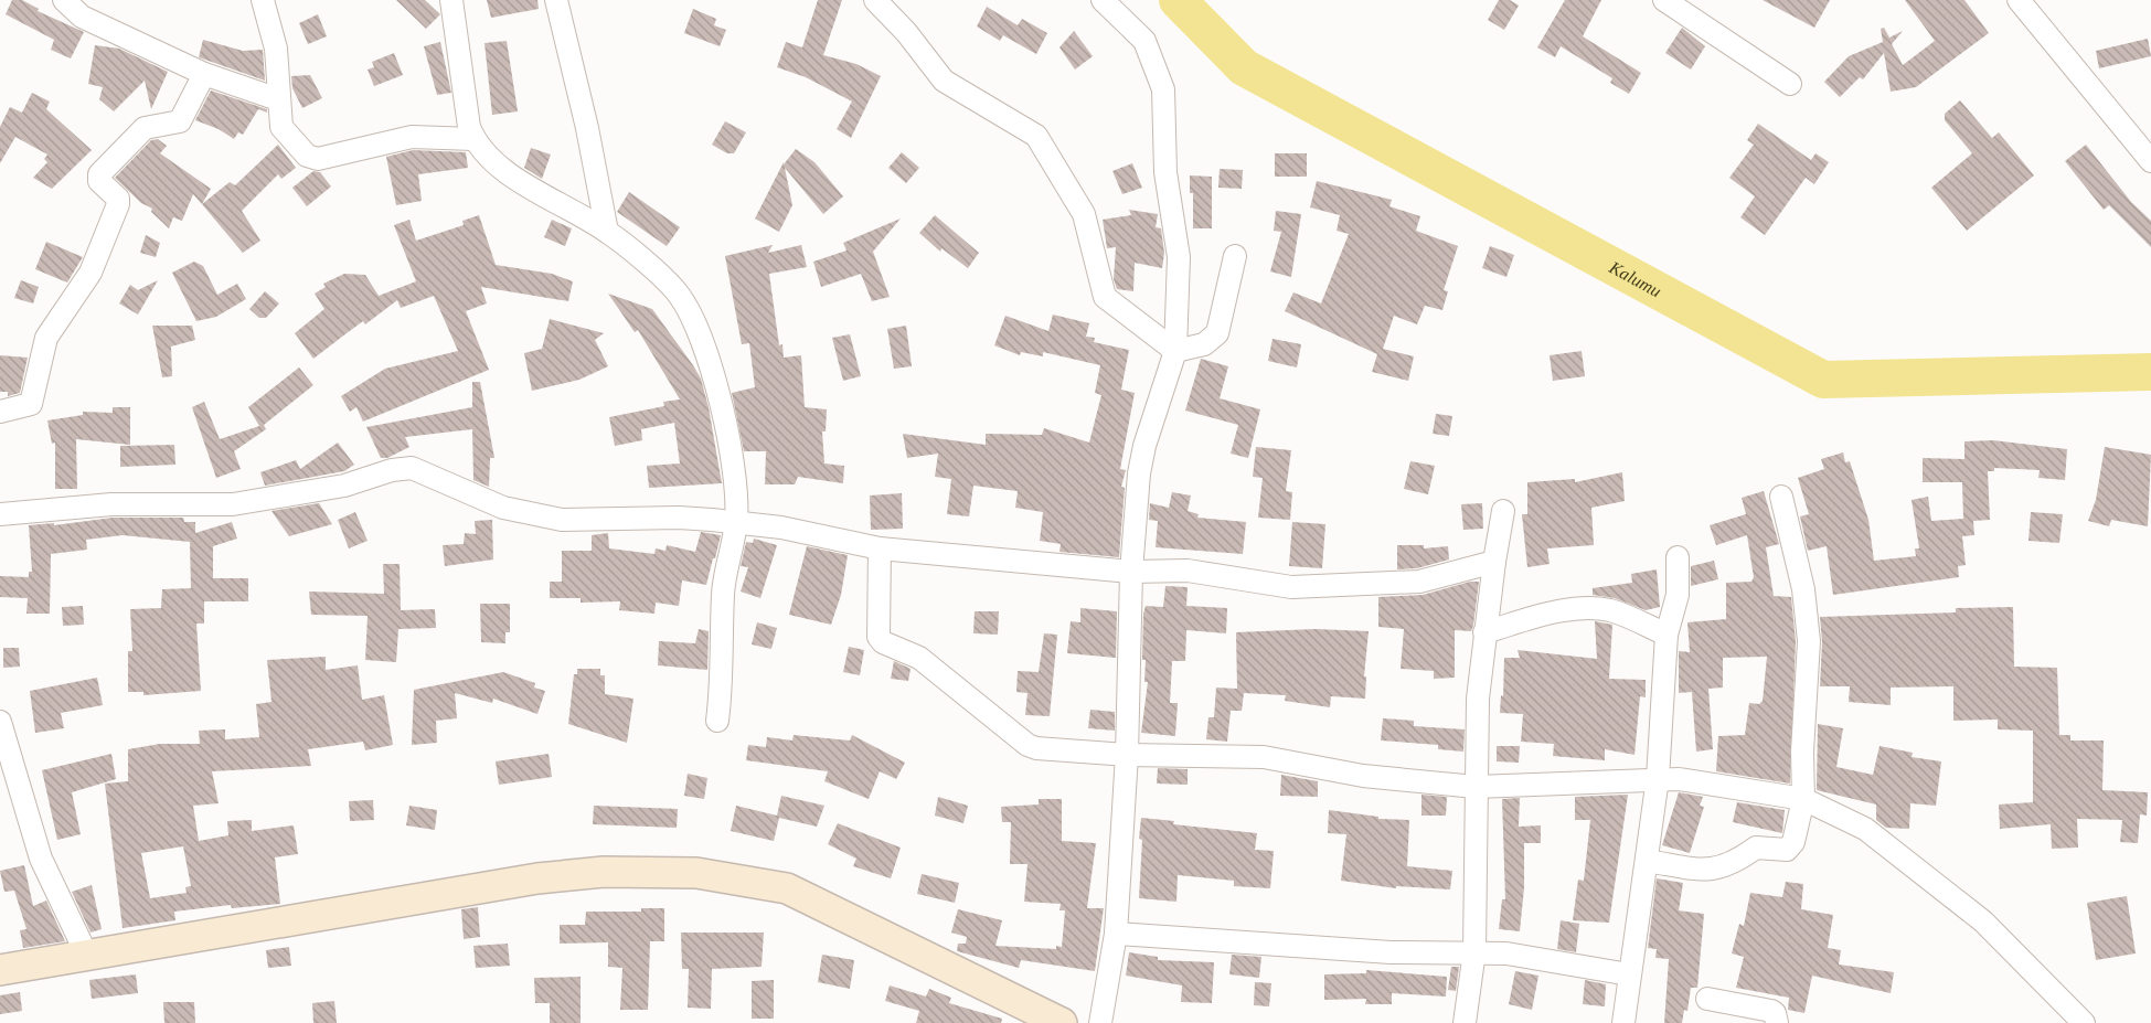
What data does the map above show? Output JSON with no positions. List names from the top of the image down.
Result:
{
  "water": ["Kalumu"]
}
